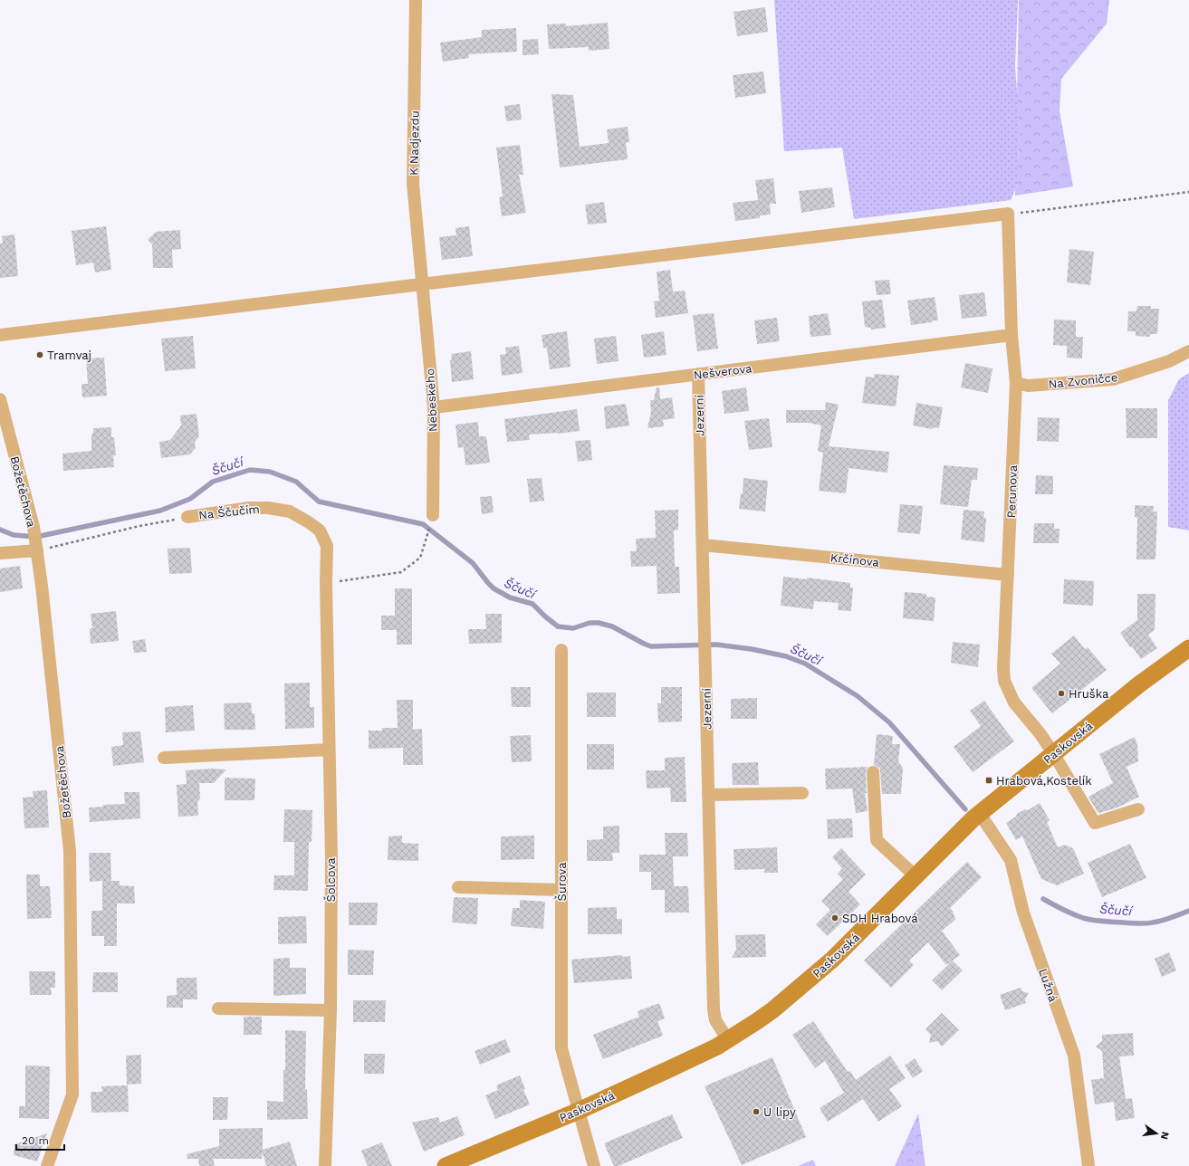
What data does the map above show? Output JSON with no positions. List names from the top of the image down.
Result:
{
  "streets": {
    "main road": ["Paskovská"],
    "street": [
      "K Nadjezdu",
      "Nešverova",
      "Na Zvoničce",
      "Nebeského",
      "Jezerní",
      "Božetěchova",
      "Perunova",
      "Na Ščučím",
      "Krčínova",
      "Šolcova",
      "Šurova",
      "Lužná"
    ]
  },
  "crossings": [
    ["K Nadjezdu", "Nebeského"],
    ["Nešverova", "Nebeského"],
    ["Nešverova", "Jezerní"],
    ["Nešverova", "Perunova"],
    ["Na Zvoničce", "Perunova"],
    ["Jezerní", "Krčínova"],
    ["Jezerní", "Paskovská"],
    ["Perunova", "Krčínova"],
    ["Perunova", "Paskovská"],
    ["Na Ščučím", "Šolcova"],
    ["Paskovská", "Šurova"],
    ["Paskovská", "Lužná"]
  ],
  "water": ["Ščučí"],
  "places": {
    "other": [
      "Tramvaj",
      "Hruška",
      "SDH Hrabová",
      "U lípy"
    ],
    "transit": ["Hrabová,Kostelík"]
  },
  "scale_bar": "20 m",
  "north": "right"
}
